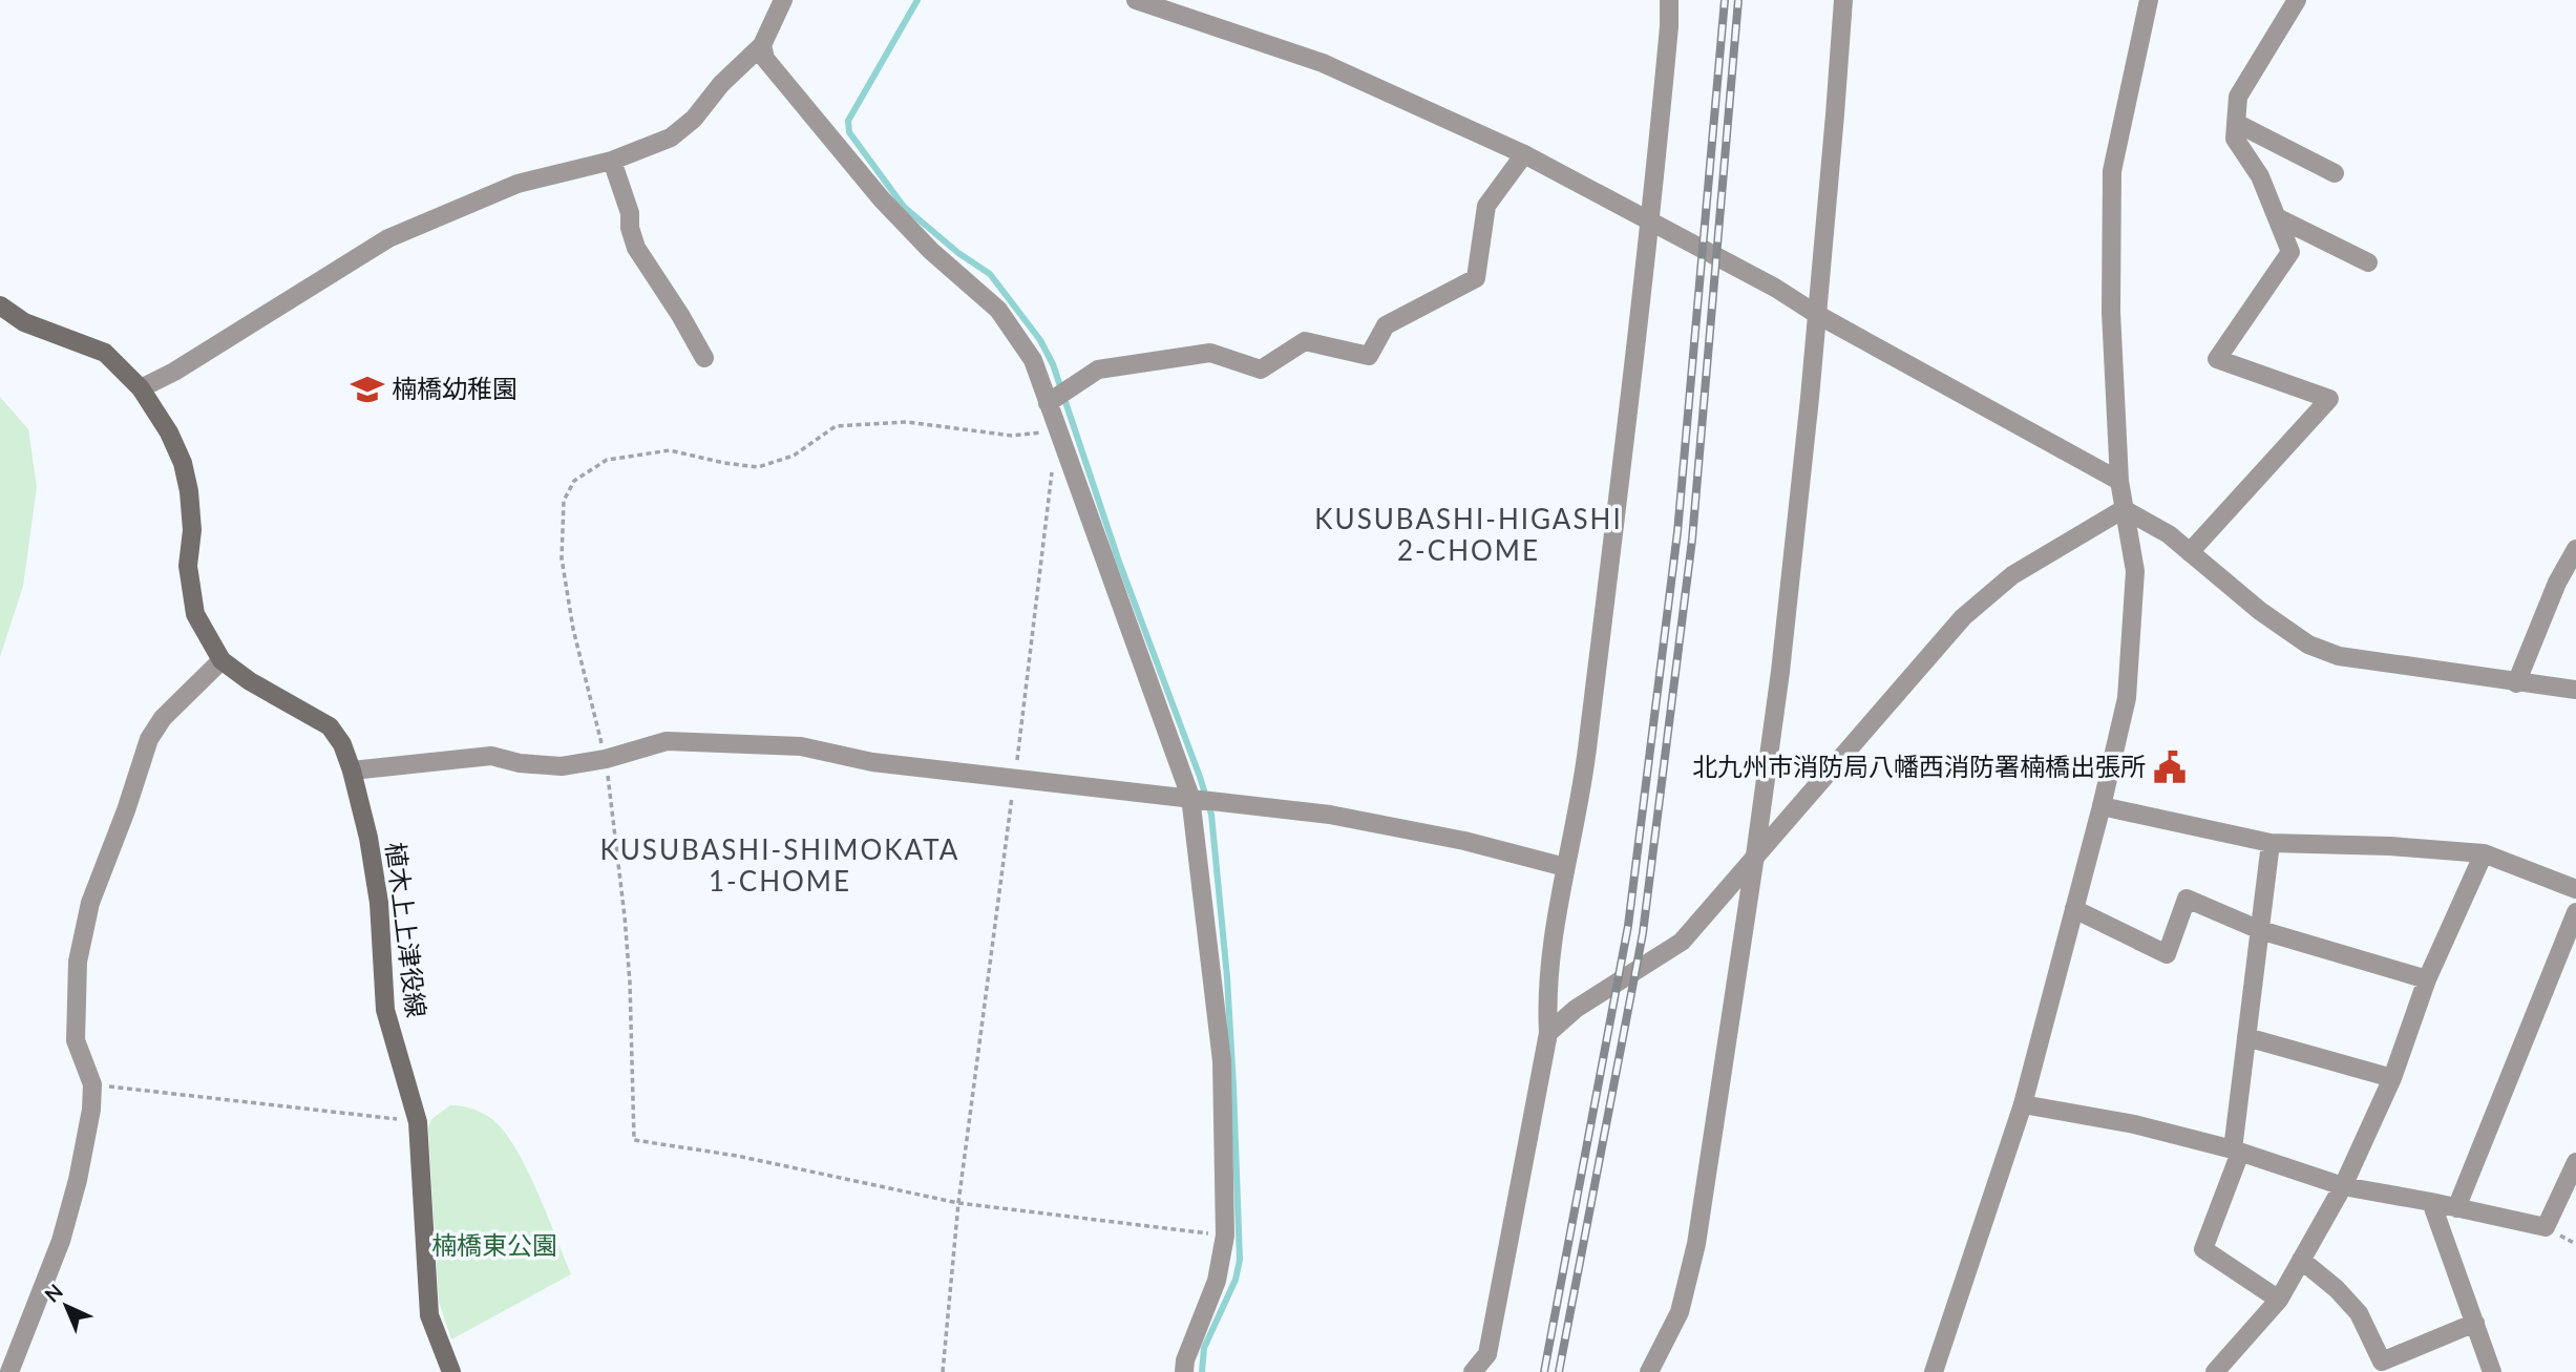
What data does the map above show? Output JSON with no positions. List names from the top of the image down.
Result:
{
  "streets": {
    "main road": ["植木上上津役線"]
  },
  "districts": ["KUSUBASHI-HIGASHI 2-CHOME", "KUSUBASHI-SHIMOKATA 1-CHOME"],
  "parks": ["楠橋東公園"],
  "places": {
    "school or university": ["楠橋幼稚園"],
    "public building": ["北九州市消防局八幡西消防署楠橋出張所"]
  },
  "north": "top left"
}
